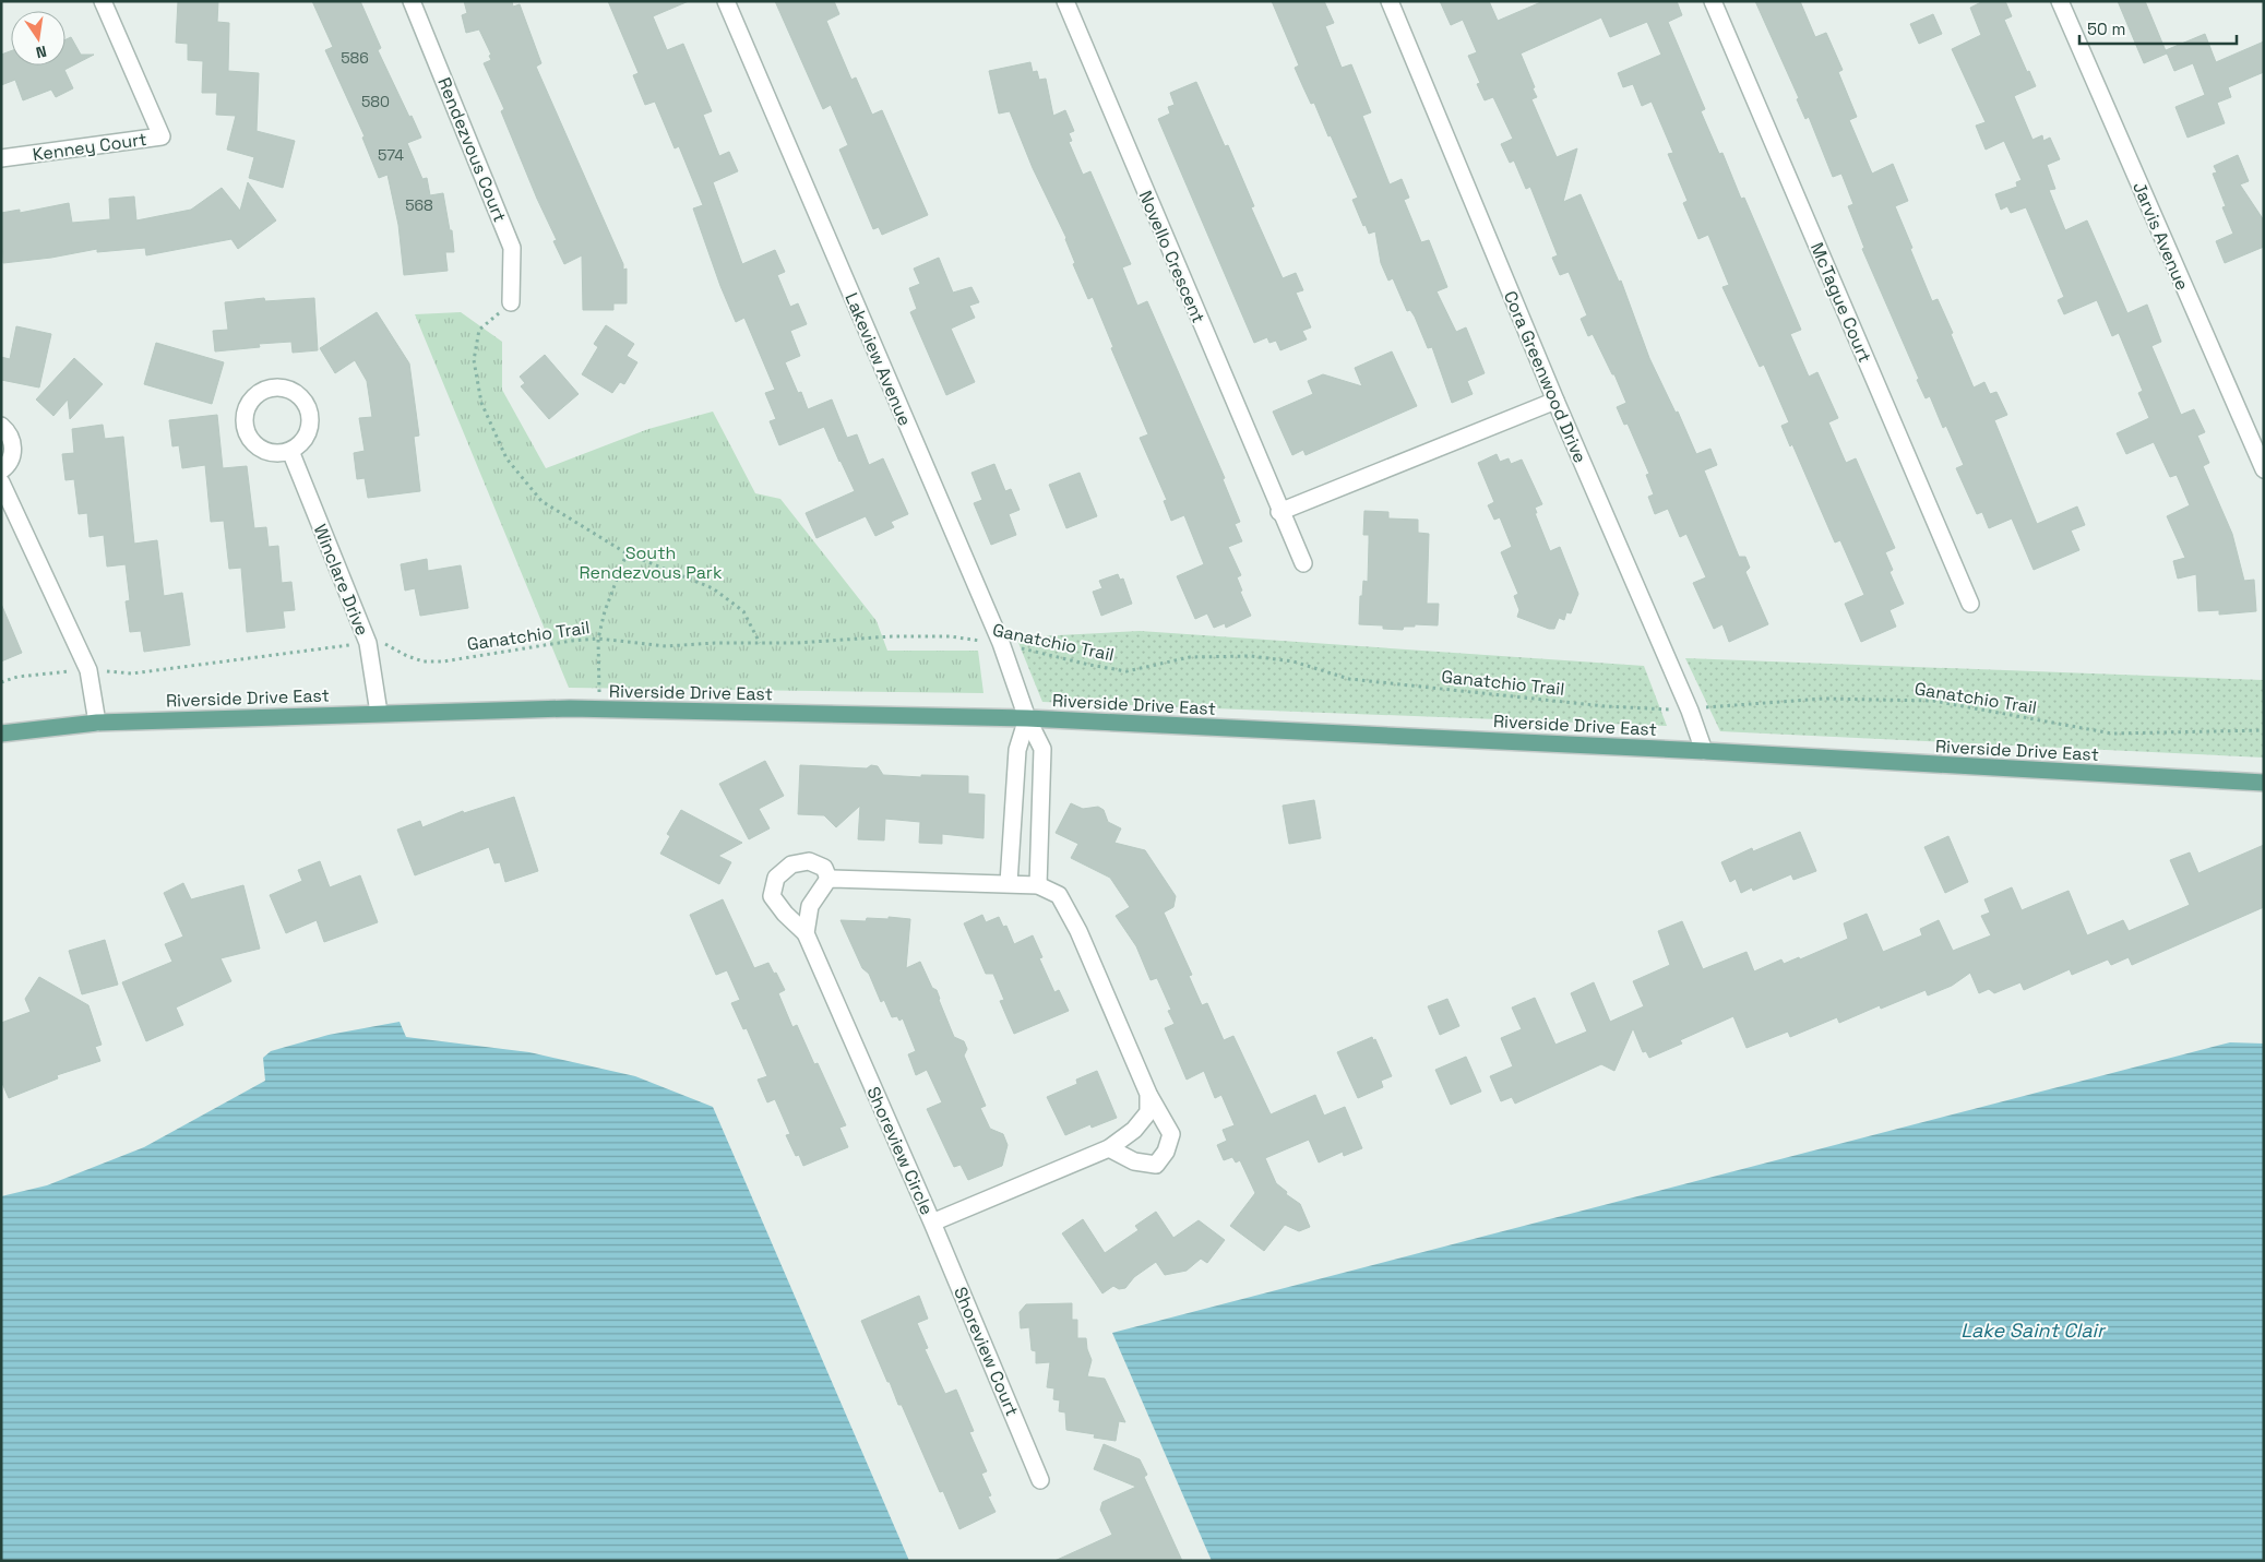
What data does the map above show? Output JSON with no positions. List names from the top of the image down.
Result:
{
  "streets": {
    "main road": ["Riverside Drive East"],
    "street": [
      "Kenney Court",
      "Rendezvous Court",
      "Jarvis Avenue",
      "Novello Crescent",
      "McTague Court",
      "Lakeview Avenue",
      "Cora Greenwood Drive",
      "Winclare Drive",
      "Shoreview Circle",
      "Shoreview Court"
    ],
    "path": ["Ganatchio Trail"]
  },
  "crossings": [
    ["Lakeview Avenue", "Ganatchio Trail"],
    ["Lakeview Avenue", "Riverside Drive East"],
    ["Cora Greenwood Drive", "Ganatchio Trail"],
    ["Cora Greenwood Drive", "Riverside Drive East"],
    ["Winclare Drive", "Ganatchio Trail"],
    ["Winclare Drive", "Riverside Drive East"],
    ["Shoreview Circle", "Shoreview Court"]
  ],
  "water": ["Lake Saint Clair"],
  "parks": ["South Rendezvous Park"],
  "house_numbers": [
    "586",
    "580",
    "574",
    "568"
  ],
  "scale_bar": "50 m",
  "north": "bottom"
}
